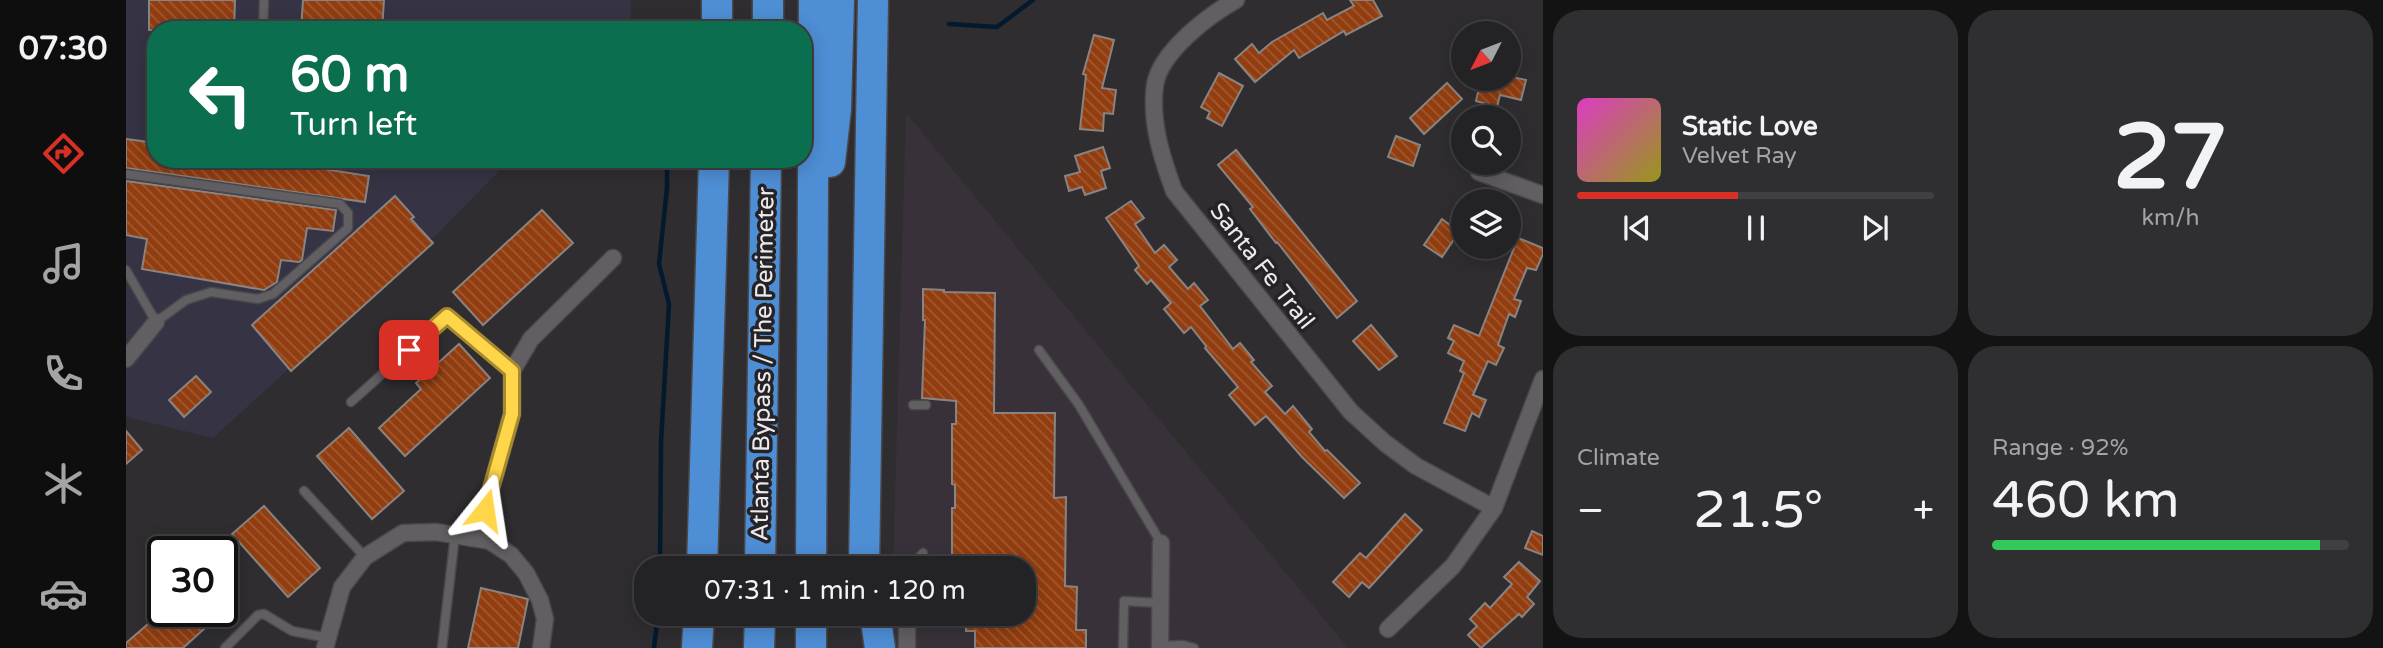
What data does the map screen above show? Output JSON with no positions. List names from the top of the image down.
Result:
{
  "streets": {
    "highway": ["Atlanta Bypass / The Perimeter"],
    "street": ["Santa Fe Trail"]
  },
  "north": "bottom left",
  "page": {
    "tabs": "07:30",
    "tile": [
      ["27", "km/h"],
      "Climate",
      ["Range · 92%", "460 km"]
    ],
    "turn": ["60 m", "Turn left"],
    "song": ["Static Love", "Velvet Ray"],
    "heat": ["−", "21.5°", "+"],
    "limit": "30",
    "trip": "07:31 · 1 min · 120 m"
  }
}
